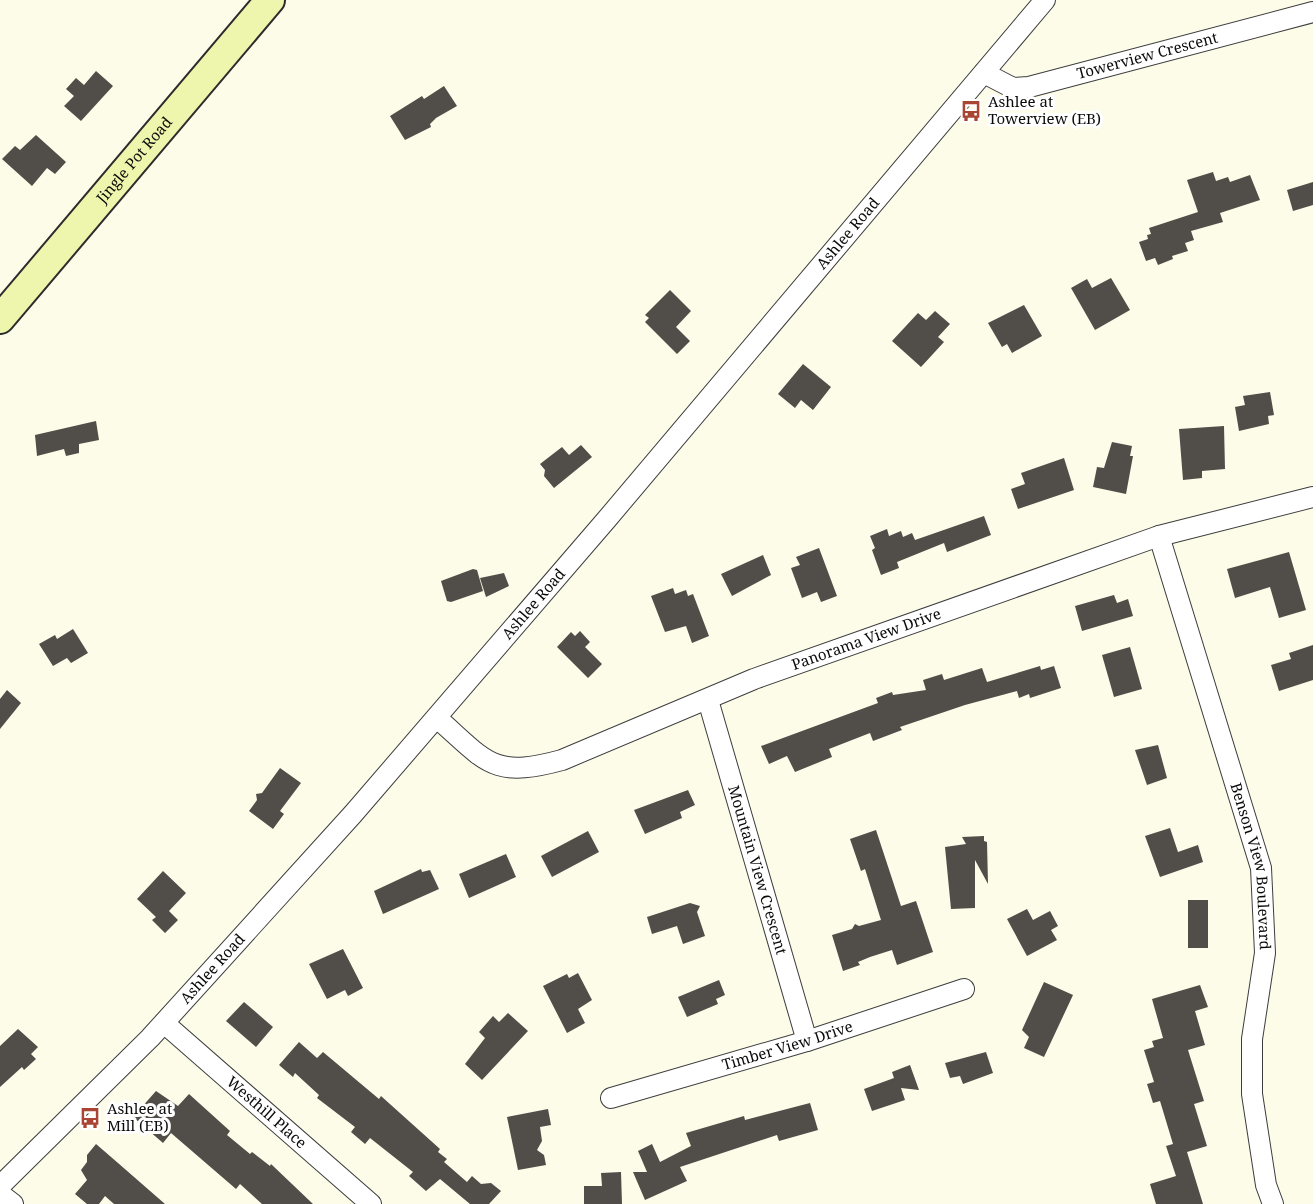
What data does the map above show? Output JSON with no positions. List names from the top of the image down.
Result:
{
  "streets": {
    "street": [
      "Towerview Crescent",
      "Jingle Pot Road",
      "Ashlee Road",
      "Panorama View Drive",
      "Benson View Boulevard",
      "Mountain View Crescent",
      "Timber View Drive",
      "Westhill Place"
    ]
  },
  "crossings": [
    ["Towerview Crescent", "Ashlee Road"],
    ["Ashlee Road", "Panorama View Drive"],
    ["Ashlee Road", "Westhill Place"],
    ["Panorama View Drive", "Benson View Boulevard"],
    ["Panorama View Drive", "Mountain View Crescent"],
    ["Mountain View Crescent", "Timber View Drive"]
  ],
  "places": {
    "bus stop": ["Ashlee at Towerview (EB)", "Ashlee at Mill (EB)"]
  }
}
